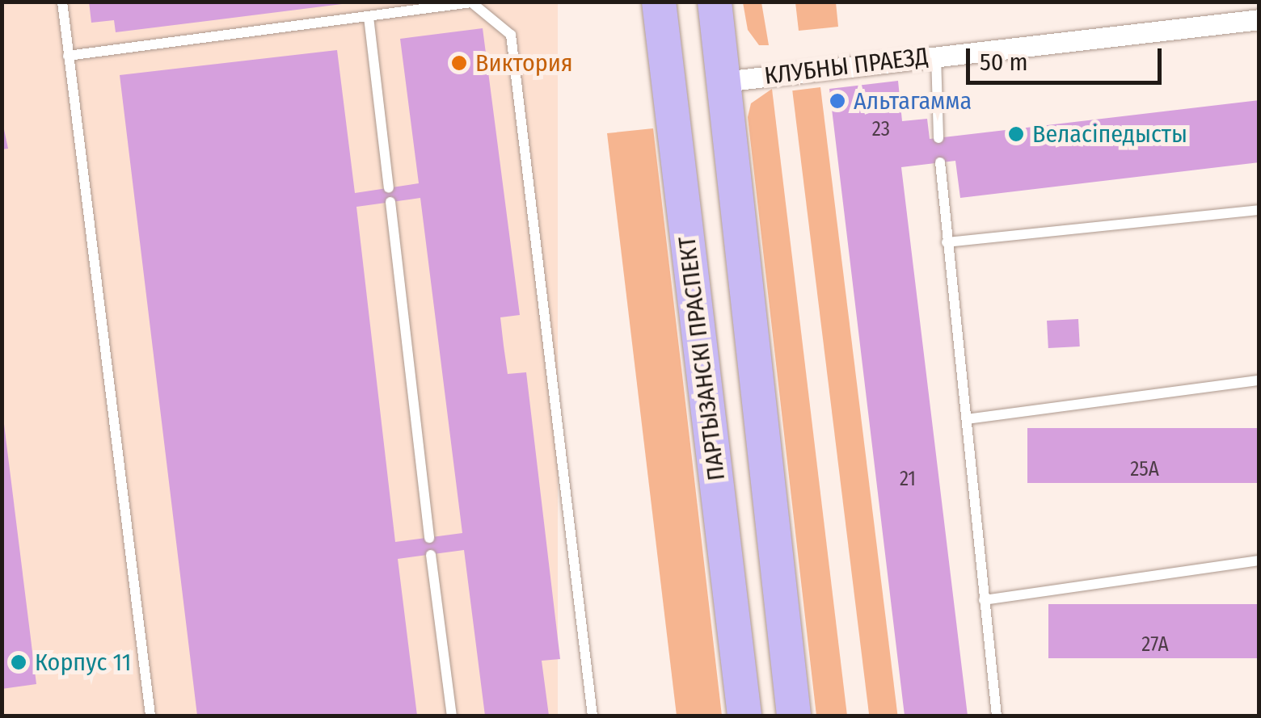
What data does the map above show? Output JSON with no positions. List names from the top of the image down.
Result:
{
  "streets": {
    "main road": ["ПАРТЫЗАНСКІ ПРАСПЕКТ"],
    "street": ["КЛУБНЫ ПРАЕЗД"]
  },
  "crossings": [
    ["КЛУБНЫ ПРАЕЗД", "ПАРТЫЗАНСКІ ПРАСПЕКТ"]
  ],
  "places": [
    "Виктория",
    "Альтагамма",
    "Веласіпедысты",
    "Корпус 11"
  ],
  "house_numbers": [
    "23",
    "25А",
    "21",
    "27А"
  ],
  "scale_bar": "50 m"
}
